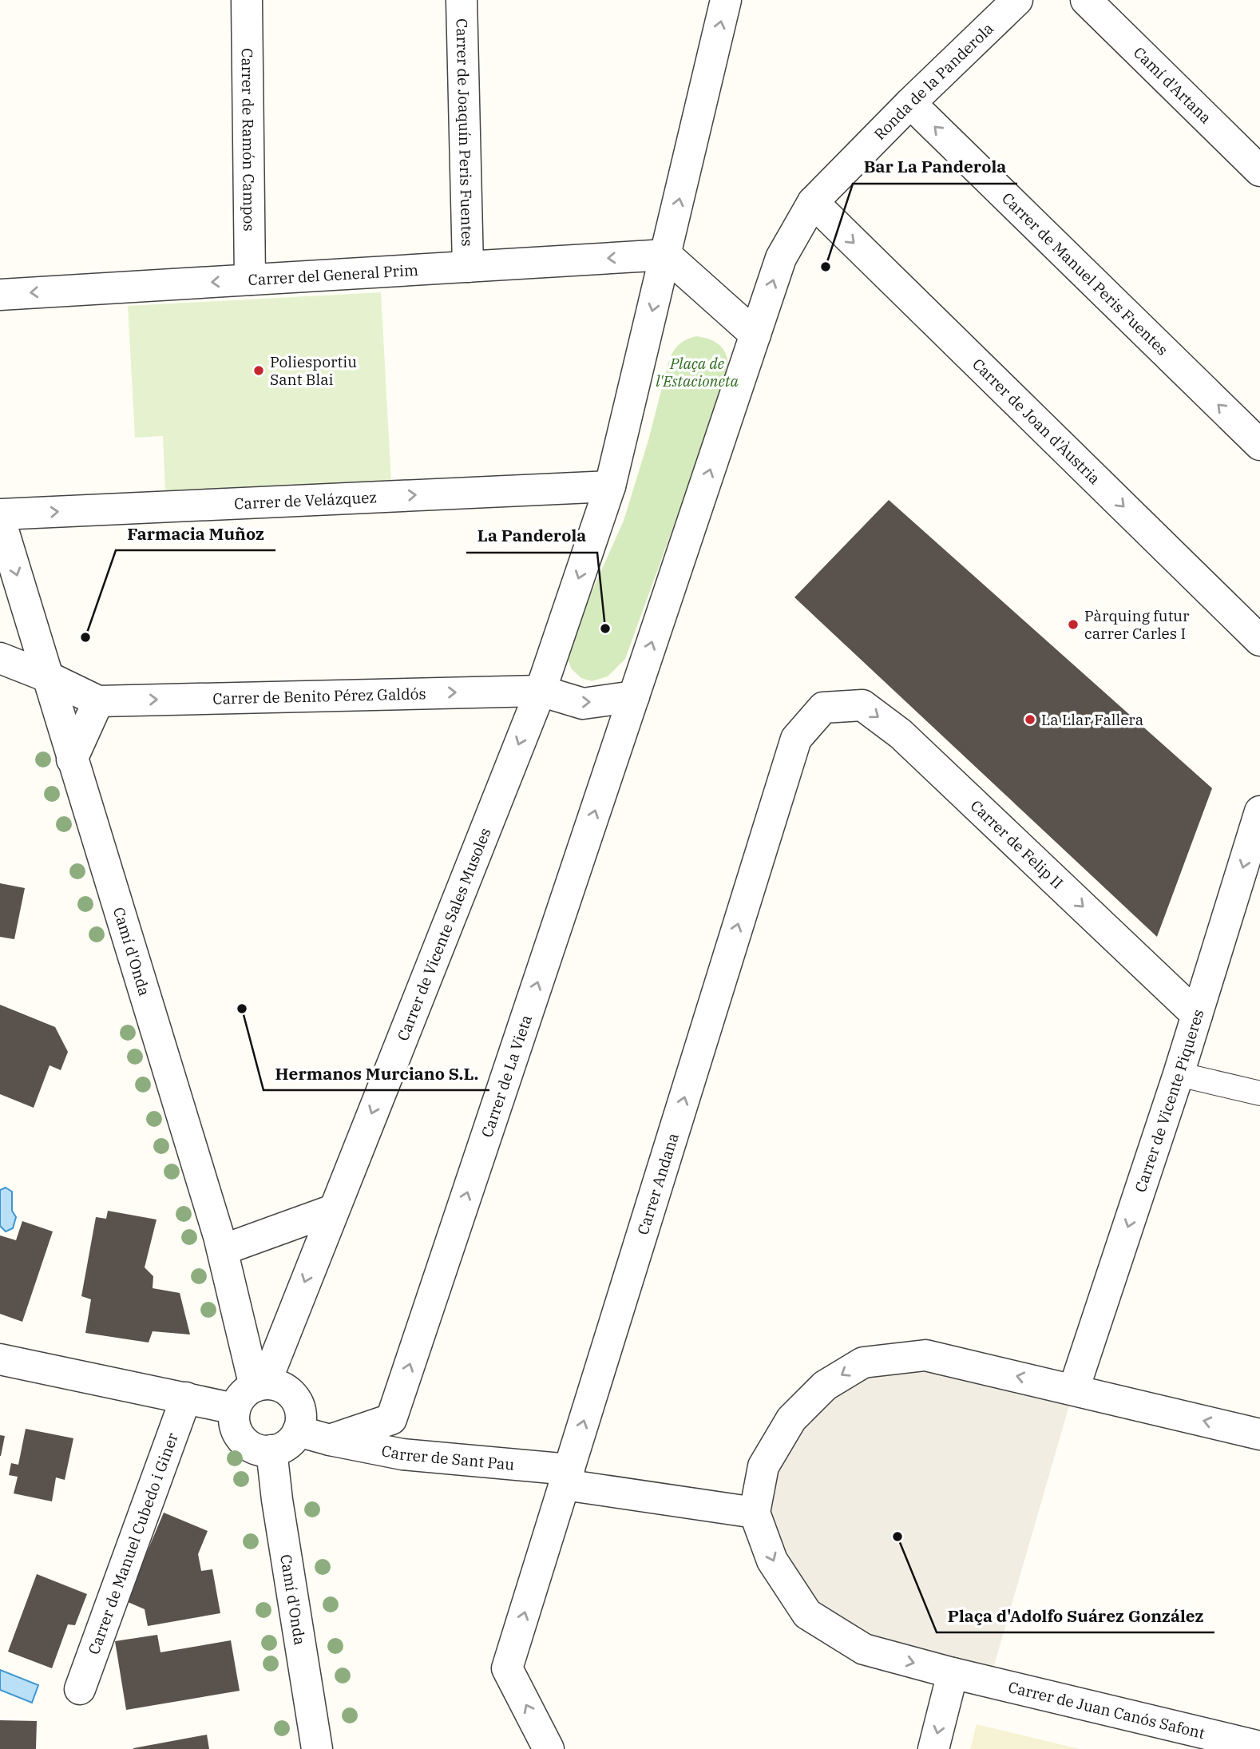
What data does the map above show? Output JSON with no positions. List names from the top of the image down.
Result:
{
  "streets": {
    "street": [
      "Ronda de la Panderola",
      "Camí d'Artana",
      "Carrer de Joaquín Peris Fuentes",
      "Carrer de Ramón Campos",
      "Carrer de Manuel Peris Fuentes",
      "Carrer del General Prim",
      "Carrer de Joan d'Àustria",
      "Carrer de Velázquez",
      "Carrer de Benito Pérez Galdós",
      "Carrer de Felip II",
      "Carrer de Vicente Sales Musoles",
      "Camí d'Onda",
      "Carrer de La Vieta",
      "Carrer de Vicente Piqueres",
      "Carrer Andana",
      "Carrer de Sant Pau",
      "Carrer de Manuel Cubedo i Giner",
      "Carrer de Juan Canós Safont"
    ]
  },
  "crossings": [
    ["Ronda de la Panderola", "Carrer de Manuel Peris Fuentes"],
    ["Ronda de la Panderola", "Carrer de Joan d'Àustria"],
    ["Carrer de Joaquín Peris Fuentes", "Carrer del General Prim"],
    ["Carrer de Ramón Campos", "Carrer del General Prim"],
    ["Carrer de Benito Pérez Galdós", "Carrer de Vicente Sales Musoles"],
    ["Carrer de Benito Pérez Galdós", "Camí d'Onda"],
    ["Carrer de Felip II", "Carrer de Vicente Piqueres"],
    ["Carrer de Felip II", "Carrer Andana"],
    ["Carrer de Vicente Sales Musoles", "Camí d'Onda"],
    ["Carrer de Vicente Sales Musoles", "Carrer de Sant Pau"],
    ["Camí d'Onda", "Carrer de Sant Pau"],
    ["Carrer de La Vieta", "Carrer de Sant Pau"],
    ["Carrer Andana", "Carrer de Sant Pau"],
    ["Carrer de Sant Pau", "Carrer de Juan Canós Safont"]
  ],
  "one_way": [
    "Carrer de Manuel Peris Fuentes",
    "Carrer del General Prim",
    "Carrer de Joan d'Àustria",
    "Carrer de Velázquez",
    "Carrer de Benito Pérez Galdós",
    "Carrer de Felip II",
    "Carrer de Vicente Sales Musoles",
    "Carrer de La Vieta",
    "Carrer de Vicente Piqueres",
    "Carrer Andana",
    "Carrer de Juan Canós Safont"
  ],
  "parks": ["Plaça de l'Estacioneta"],
  "places": [
    "Bar La Panderola",
    "Poliesportiu Sant Blai",
    "Pàrquing futur carrer Carles I",
    "La Panderola",
    "Farmacia Muñoz",
    "La Llar Fallera",
    "Hermanos Murciano S.L.",
    "Plaça d'Adolfo Suárez González"
  ]
}
